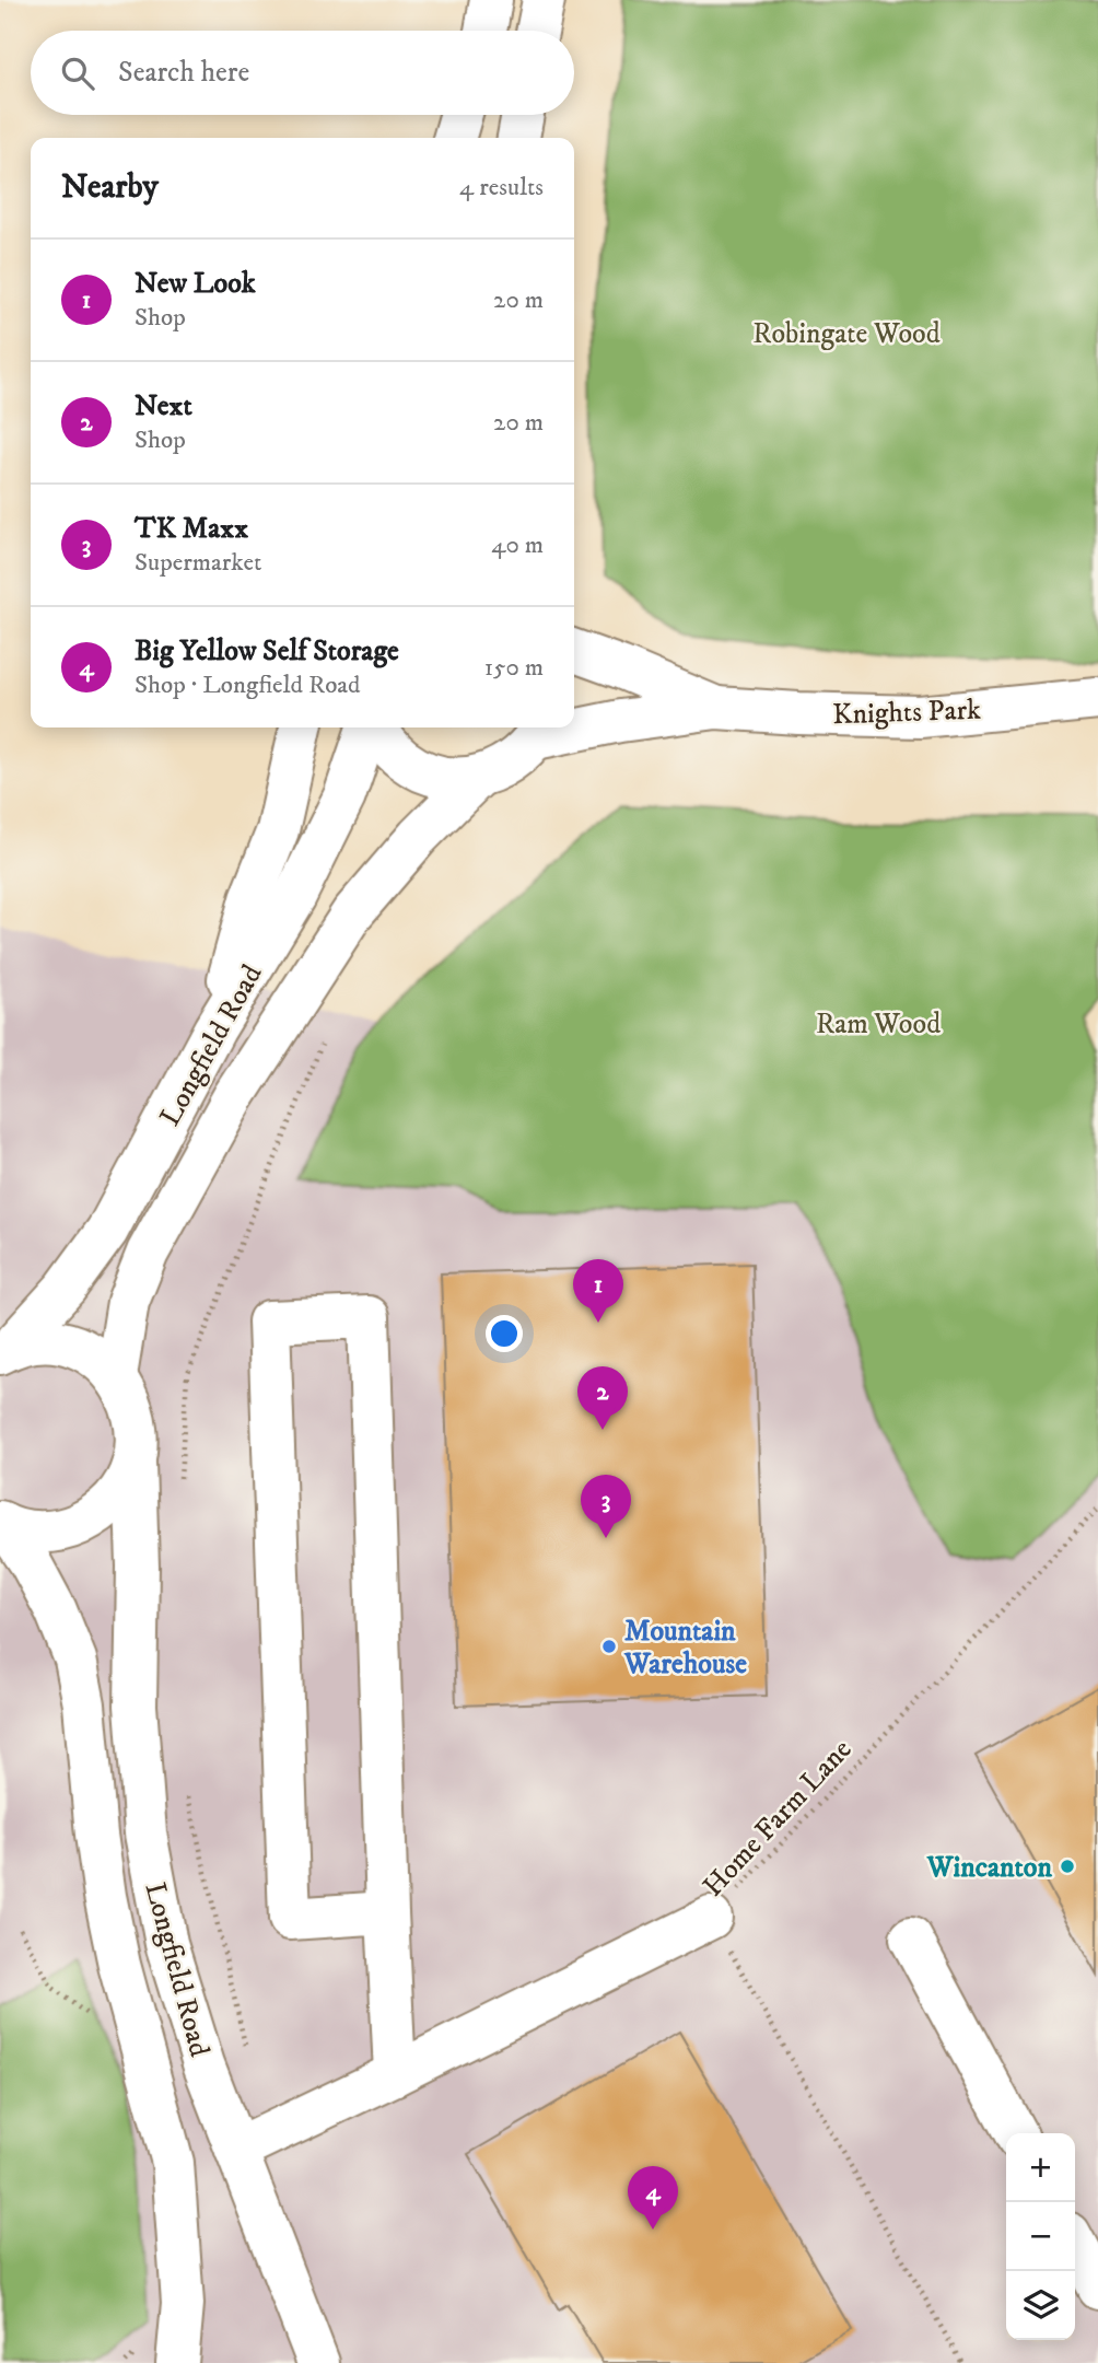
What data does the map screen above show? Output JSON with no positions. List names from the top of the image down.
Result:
{
  "streets": {
    "street": ["Knights Park", "Longfield Road"],
    "path": ["Home Farm Lane"]
  },
  "parks": ["Robingate Wood", "Ram Wood"],
  "places": ["Mountain Warehouse", "Wincanton"],
  "page": {
    "search": "Search here",
    "heading": ["Nearby", "4 results"],
    "list": [
      {
        "mark": "1",
        "name": "New Look",
        "note": "Shop",
        "value": "20 m"
      },
      {
        "mark": "2",
        "name": "Next",
        "note": "Shop",
        "value": "20 m"
      },
      {
        "mark": "3",
        "name": "TK Maxx",
        "note": "Supermarket",
        "value": "40 m"
      },
      {
        "mark": "4",
        "name": "Big Yellow Self Storage",
        "note": "Shop · Longfield Road",
        "value": "150 m"
      }
    ],
    "pins": [
      "1",
      "2",
      "3",
      "4"
    ],
    "map_buttons": ["+", "−"]
  }
}
